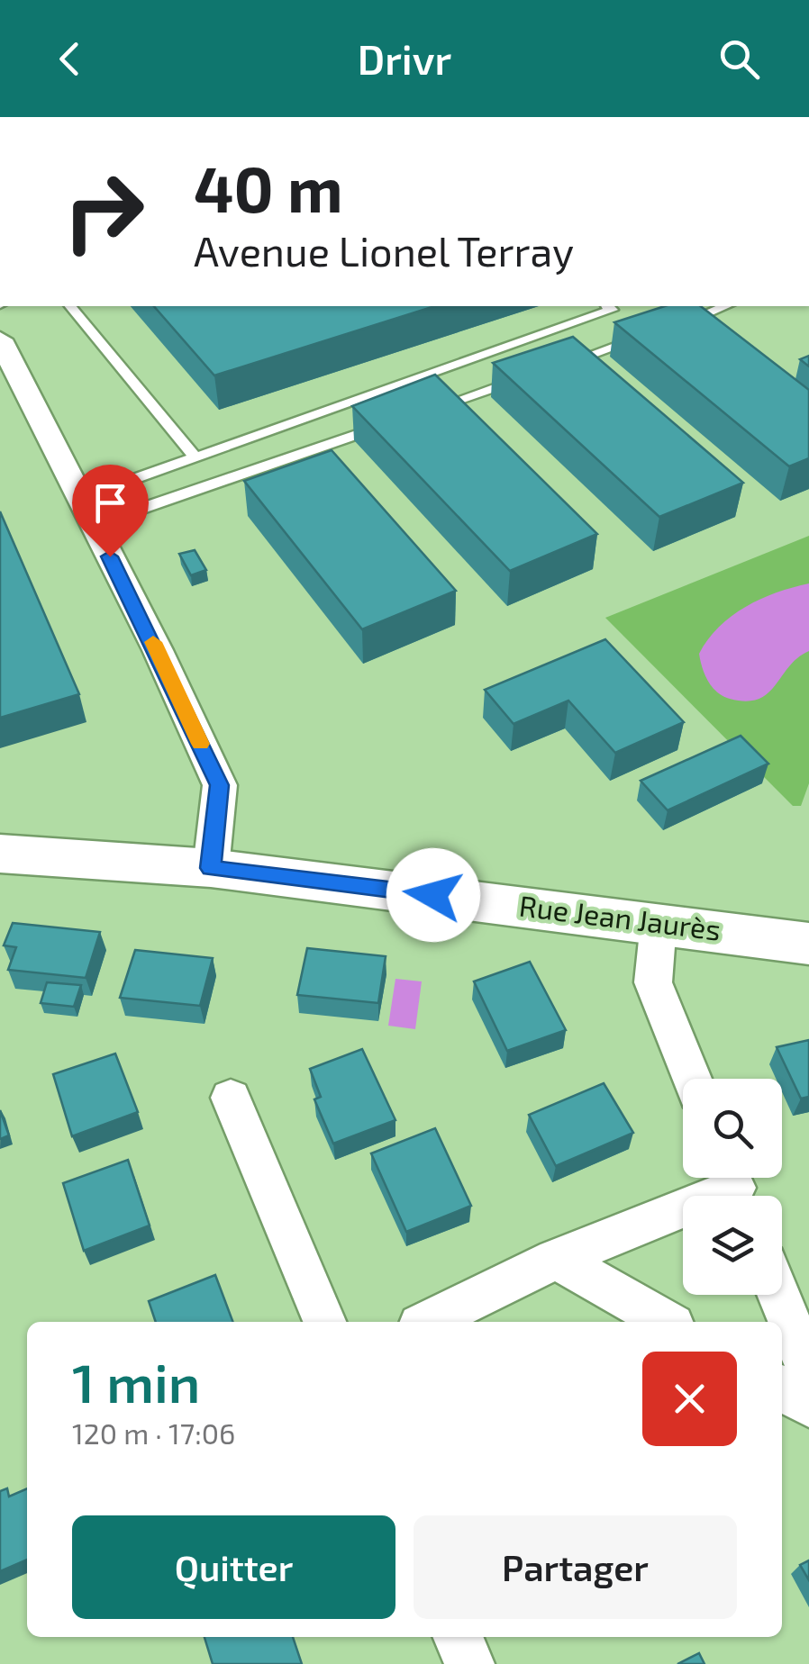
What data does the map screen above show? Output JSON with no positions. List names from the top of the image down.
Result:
{
  "streets": {
    "main road": ["Rue Jean Jaurès"]
  },
  "page": {
    "header": "Drivr",
    "turn": ["40 m", "Avenue Lionel Terray"],
    "heading": ["1 min", "120 m · 17:06"],
    "buttons": ["Quitter", "Partager"]
  }
}
